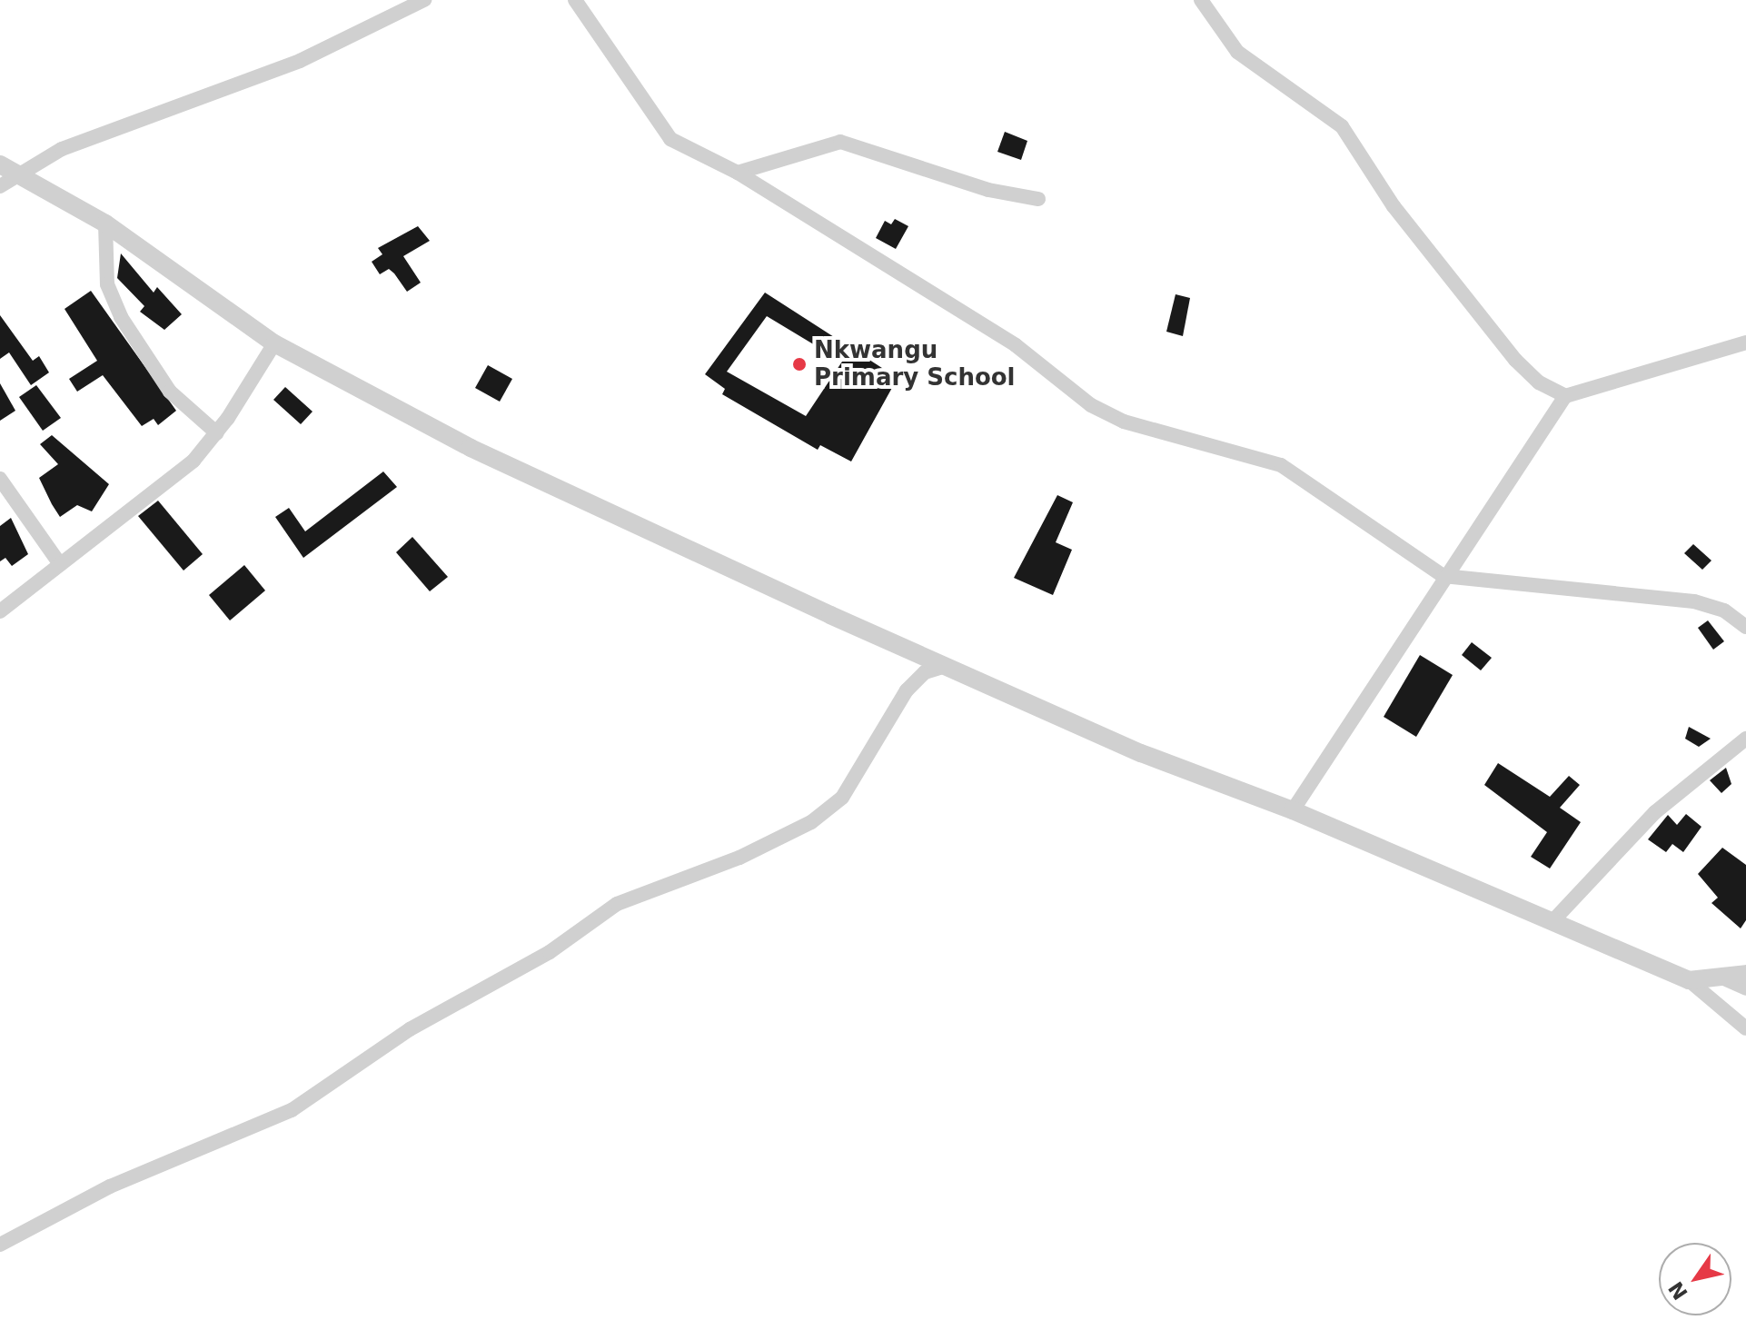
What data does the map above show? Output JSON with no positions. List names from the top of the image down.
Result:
{
  "places": ["Nkwangu Primary School"],
  "north": "bottom left"
}
